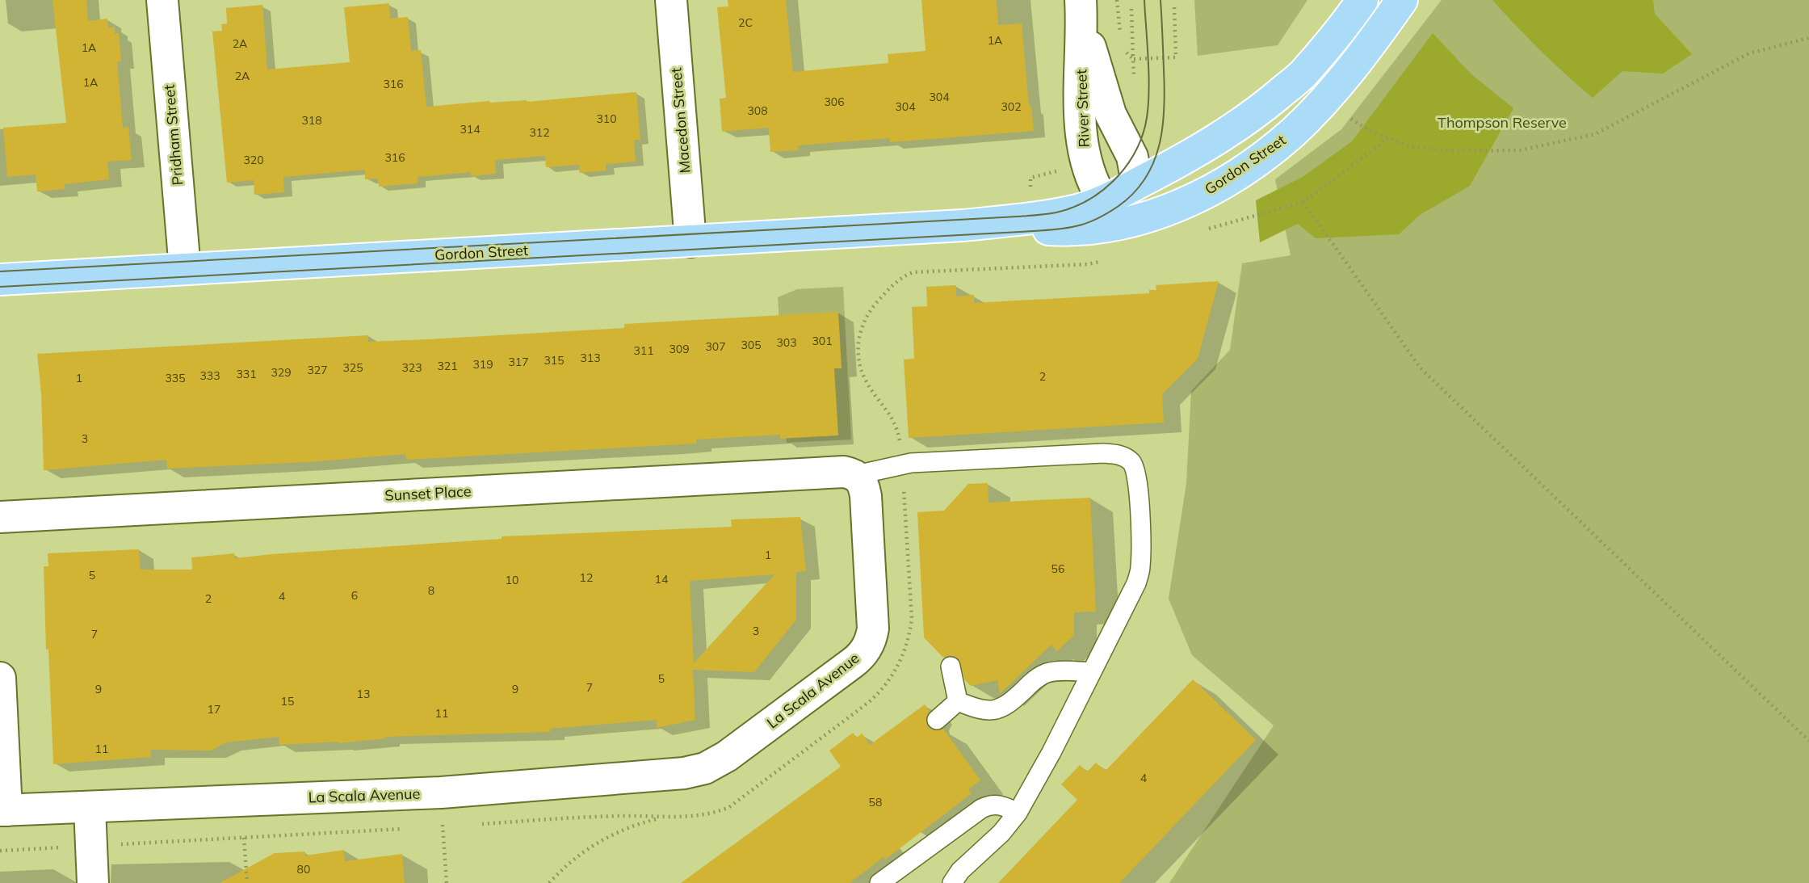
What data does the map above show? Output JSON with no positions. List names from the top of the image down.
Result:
{
  "streets": {
    "main road": ["Gordon Street"],
    "street": [
      "River Street",
      "Macedon Street",
      "Pridham Street",
      "Sunset Place",
      "La Scala Avenue"
    ]
  },
  "crossings": [
    ["River Street", "Gordon Street"],
    ["Macedon Street", "Gordon Street"],
    ["Pridham Street", "Gordon Street"],
    ["Sunset Place", "La Scala Avenue"]
  ],
  "parks": ["Thompson Reserve"],
  "house_numbers": [
    "2C",
    "1A",
    "2A",
    "1A",
    "2A",
    "1A",
    "316",
    "304",
    "306",
    "304",
    "302",
    "308",
    "310",
    "318",
    "314",
    "312",
    "316",
    "320",
    "301",
    "303",
    "305",
    "307",
    "309",
    "311",
    "313",
    "315",
    "317",
    "319",
    "321",
    "325",
    "323",
    "327",
    "329",
    "331",
    "333",
    "2",
    "1",
    "335",
    "3",
    "1",
    "56",
    "5",
    "12",
    "14",
    "10",
    "8",
    "6",
    "4",
    "2",
    "3",
    "7",
    "5",
    "7",
    "9",
    "9",
    "13",
    "15",
    "17",
    "11",
    "11",
    "4",
    "58",
    "80"
  ]
}
